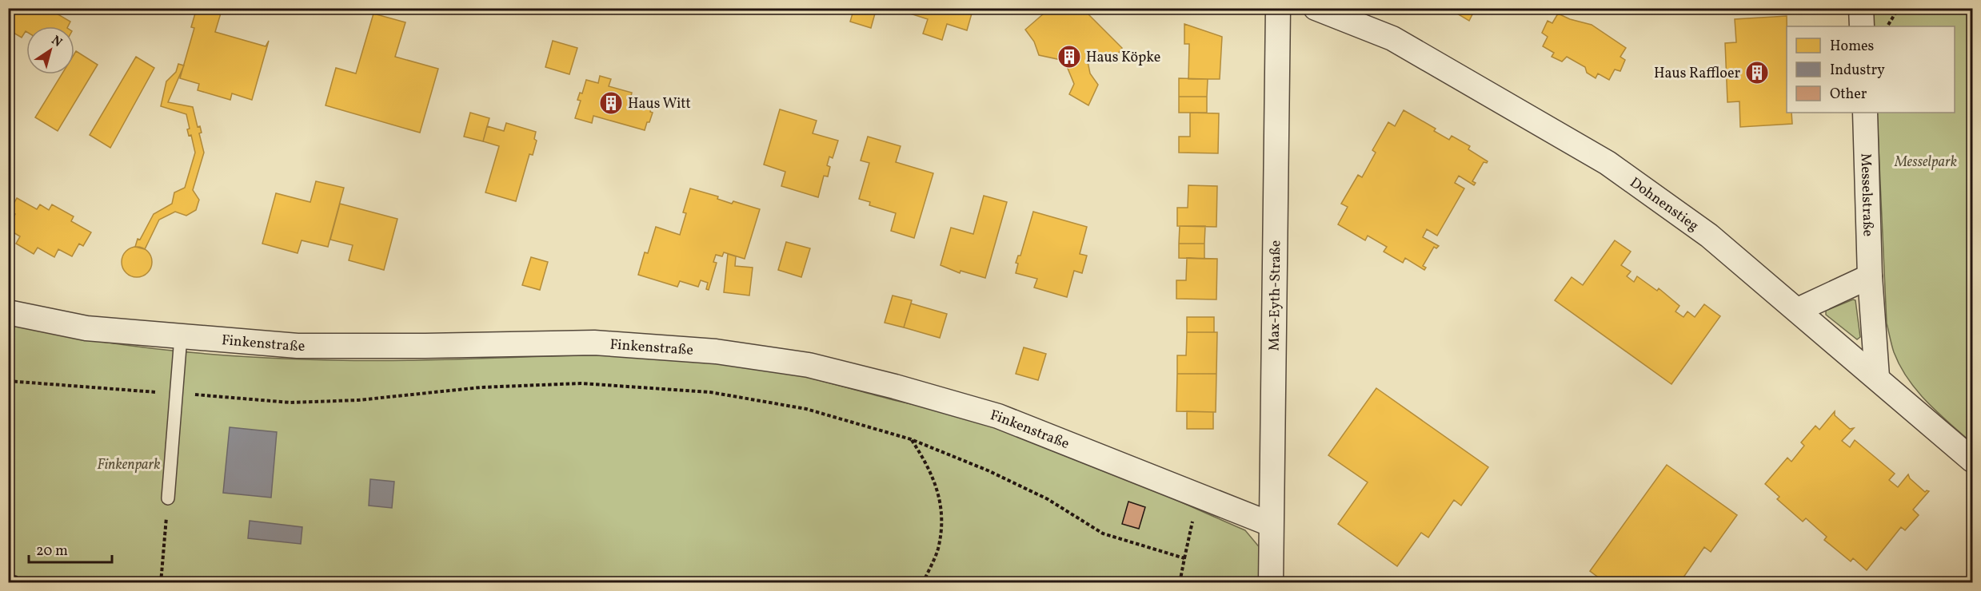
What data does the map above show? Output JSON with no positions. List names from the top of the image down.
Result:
{
  "streets": {
    "street": [
      "Messelstraße",
      "Dohnenstieg",
      "Max-Eyth-Straße",
      "Finkenstraße"
    ]
  },
  "crossings": [
    ["Messelstraße", "Dohnenstieg"],
    ["Max-Eyth-Straße", "Finkenstraße"]
  ],
  "parks": ["Messelpark", "Finkenpark"],
  "places": {
    "building": ["Haus Köpke", "Haus Raffloer", "Haus Witt"]
  },
  "legend": ["Homes", "Industry", "Other"],
  "scale_bar": "20 m",
  "north": "top right"
}
